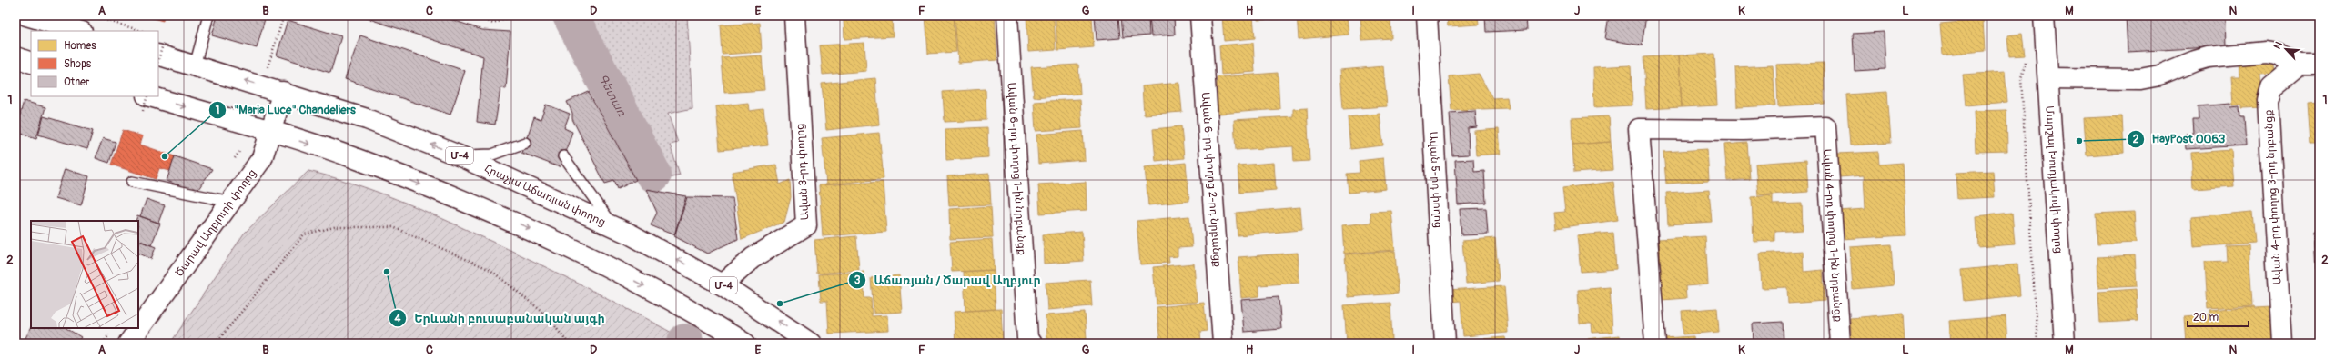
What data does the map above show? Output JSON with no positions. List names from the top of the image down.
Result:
{
  "streets": {
    "main road": [
      "Մ-4",
      "Ավան 6-րդ փողոց 1-ին նրբանցք",
      "Ավան 3-րդ փողոց",
      "Ավան 6-րդ փողոց 2-րդ նրբանցք",
      "Մարշալ Խուդյակովի փողոց",
      "Ավան 5-րդ փողոց",
      "Հրաչյա Աճառյան փողոց",
      "Ավան 4-րդ փողոց 3-րդ նրբանցք",
      "Ծարավ Աղբյուրի փողոց",
      "Ավան 4-րդ փողոց 1-ին նրբանցք"
    ]
  },
  "crossings": [
    ["Ավան 3-րդ փողոց", "Հրաչյա Աճառյան փողոց"],
    ["Հրաչյա Աճառյան փողոց", "Ծարավ Աղբյուրի փողոց"]
  ],
  "water": ["Գետառ"],
  "places": [
    "HayPost 0063",
    "\"Maria Luce\" Chandeliers",
    "Երևանի բուսաբանական այգի",
    "Աճառյան / Ծարավ Աղբյուր"
  ],
  "legend": ["Homes", "Shops", "Other"],
  "scale_bar": "20 m",
  "north": "top left",
  "grid": {
    "columns": [
      "A",
      "B",
      "C",
      "D",
      "E",
      "F",
      "G",
      "H",
      "I",
      "J",
      "K",
      "L",
      "M",
      "N"
    ],
    "rows": ["1", "2"]
  }
}
